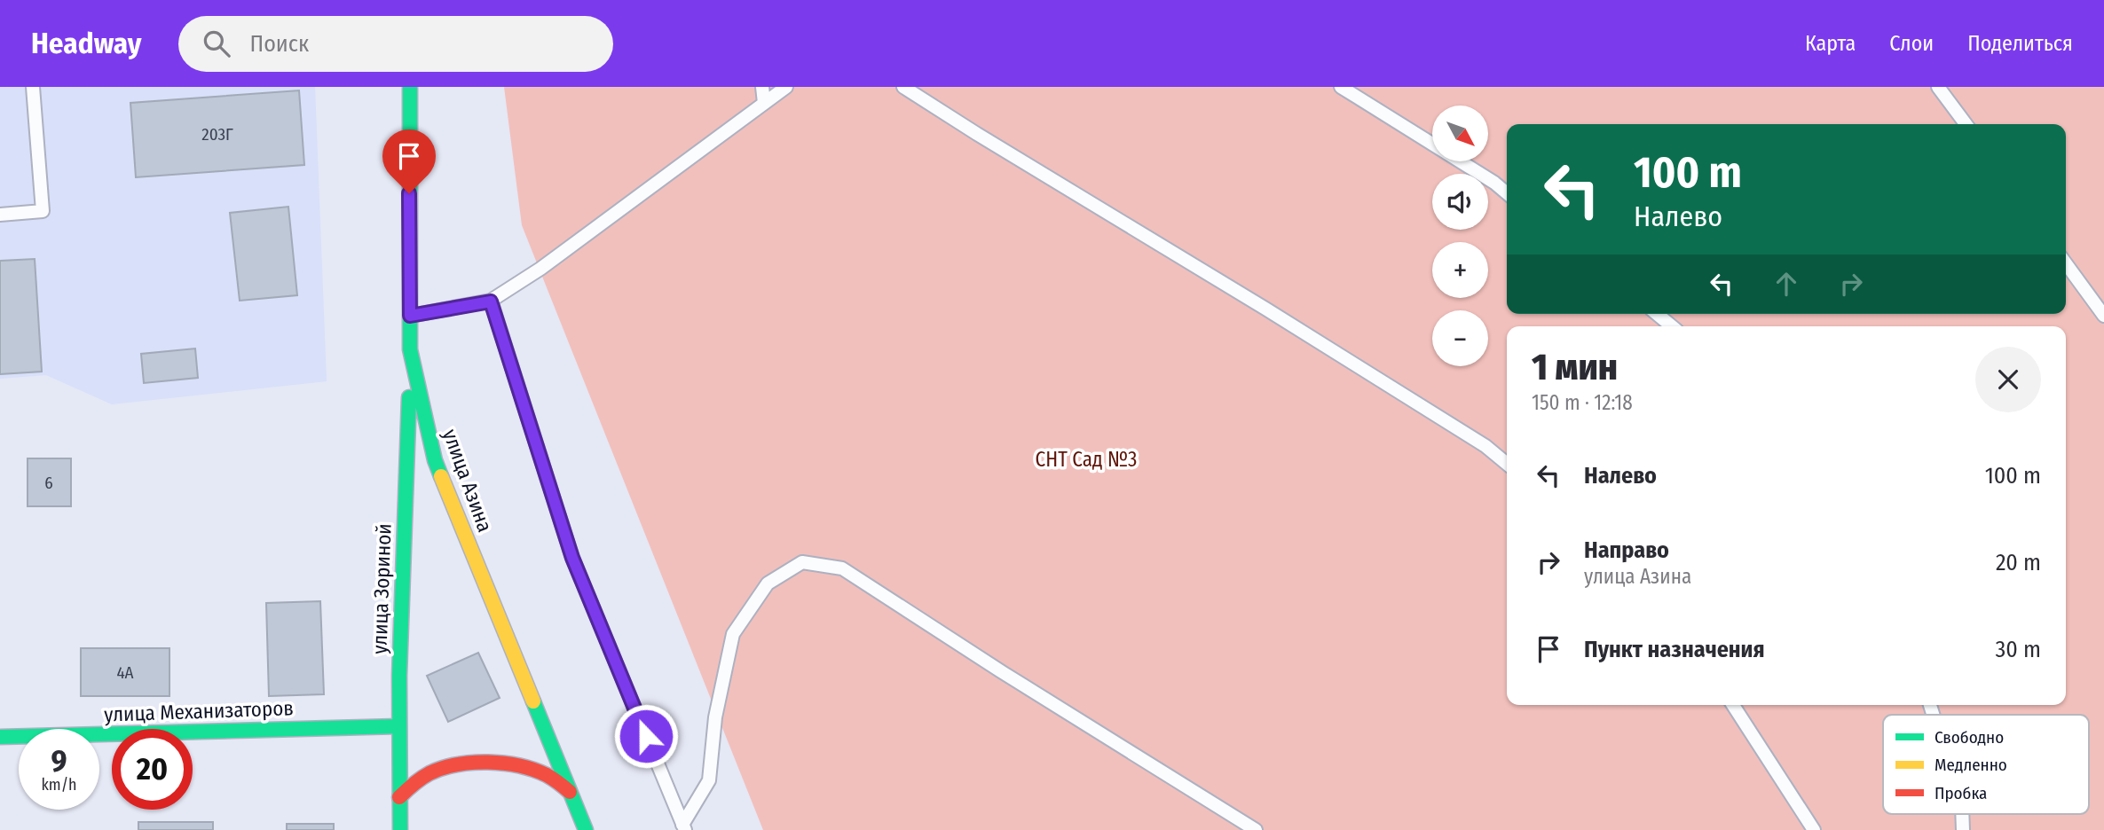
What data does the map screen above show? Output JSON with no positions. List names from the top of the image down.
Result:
{
  "streets": {
    "main road": ["улица Азина", "улица Зориной", "улица Механизаторов"]
  },
  "crossings": [
    ["улица Азина", "улица Зориной"],
    ["улица Зориной", "улица Механизаторов"]
  ],
  "parks": ["СНТ Сад №3"],
  "house_numbers": ["203Г", "6", "4А"],
  "legend": ["Свободно", "Медленно", "Пробка"],
  "north": "bottom right",
  "page": {
    "header": "Headway",
    "search": "Поиск",
    "nav": ["Карта", "Слои", "Поделиться"],
    "map_buttons": ["+", "−"],
    "turn": ["100 m", "Налево"],
    "heading": ["1 мин", "150 m · 12:18"],
    "list": [
      {
        "name": "Налево",
        "value": "100 m"
      },
      {
        "name": "Направо",
        "note": "улица Азина",
        "value": "20 m"
      },
      {
        "name": "Пункт назначения",
        "value": "30 m"
      }
    ],
    "speed": "9 km/h",
    "limit": "20"
  }
}
